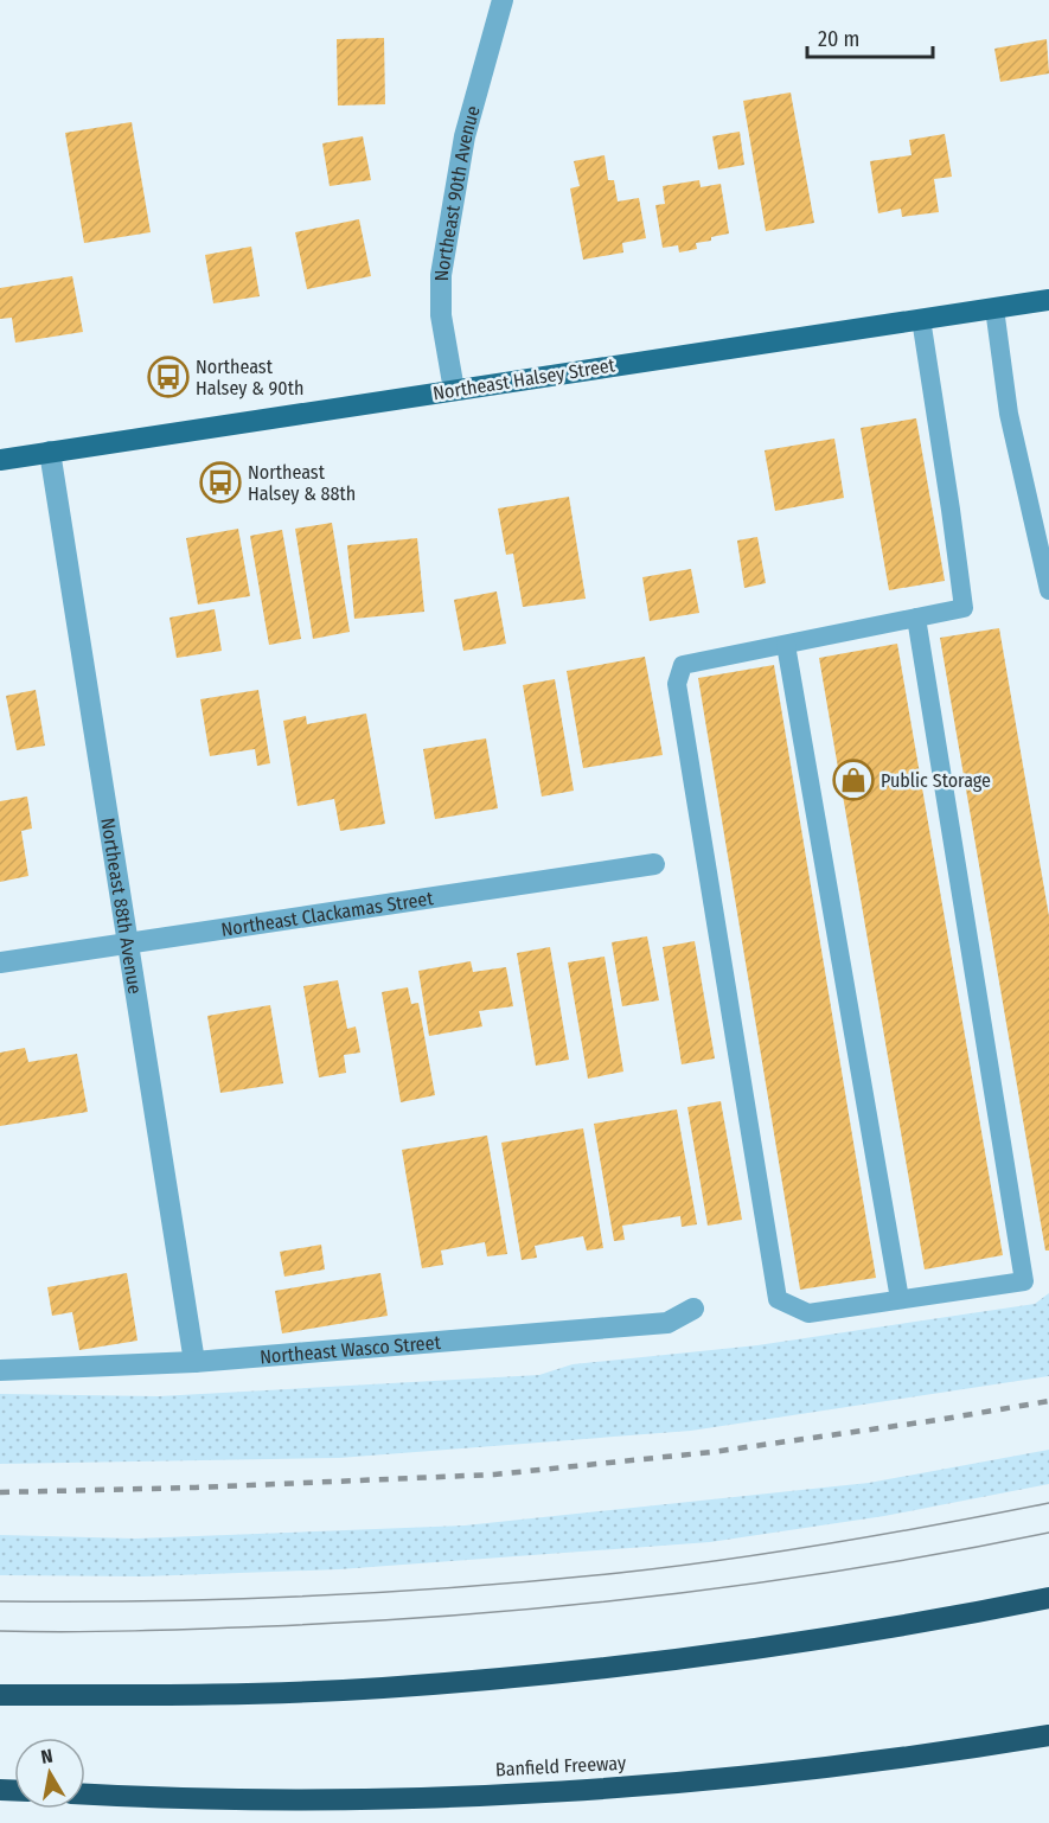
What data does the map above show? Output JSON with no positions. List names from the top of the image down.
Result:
{
  "streets": {
    "highway": ["Banfield Freeway"],
    "main road": ["Northeast Halsey Street"],
    "street": [
      "Northeast 90th Avenue",
      "Northeast 88th Avenue",
      "Northeast Clackamas Street",
      "Northeast Wasco Street"
    ]
  },
  "crossings": [
    ["Northeast 90th Avenue", "Northeast Halsey Street"],
    ["Northeast Halsey Street", "Northeast 88th Avenue"],
    ["Northeast 88th Avenue", "Northeast Clackamas Street"],
    ["Northeast 88th Avenue", "Northeast Wasco Street"]
  ],
  "places": {
    "bus stop": ["Northeast Halsey & 90th", "Northeast Halsey & 88th"],
    "shop": ["Public Storage"]
  },
  "scale_bar": "20 m",
  "north": "top"
}
